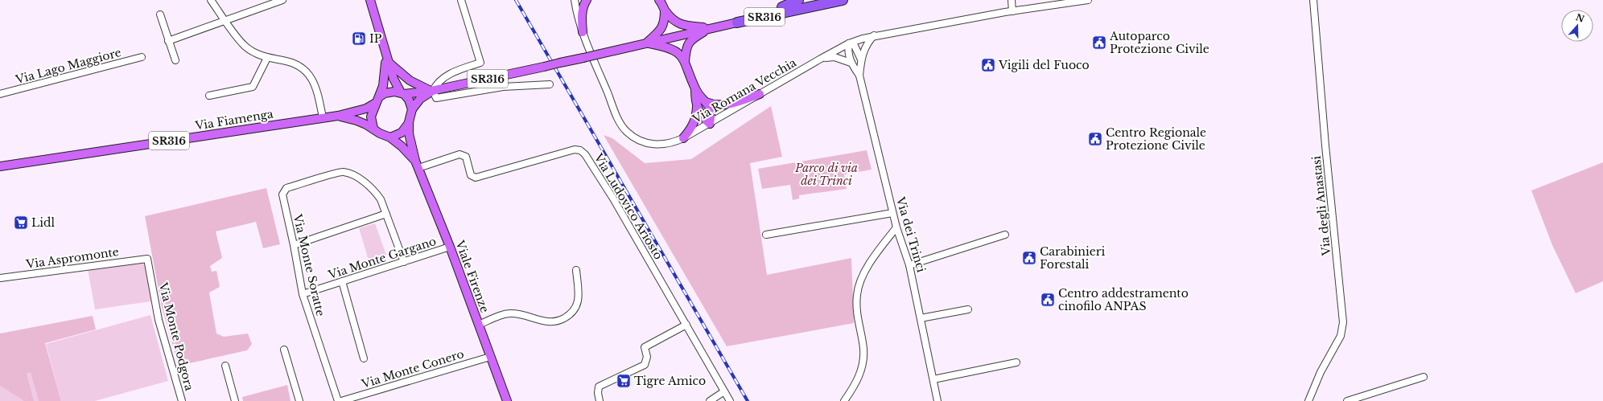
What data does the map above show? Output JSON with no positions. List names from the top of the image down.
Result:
{
  "streets": {
    "highway": ["SR316"],
    "main road": ["Via Fiamenga", "Viale Firenze"],
    "street": [
      "Via Lago Maggiore",
      "Via Romana Vecchia",
      "Via degli Anastasi",
      "Via Ludovico Ariosto",
      "Via dei Trinci",
      "Via Aspromonte",
      "Via Monte Gargano",
      "Via Monte Soratte",
      "Via Monte Podgora",
      "Via Monte Conero"
    ]
  },
  "crossings": [
    ["SR316", "Via Fiamenga"],
    ["SR316", "Viale Firenze"],
    ["Via Romana Vecchia", "Via dei Trinci"],
    ["Via Fiamenga", "Viale Firenze"],
    ["Via Ludovico Ariosto", "Viale Firenze"],
    ["Via Aspromonte", "Via Monte Podgora"],
    ["Via Monte Gargano", "Via Monte Soratte"],
    ["Via Monte Gargano", "Viale Firenze"],
    ["Viale Firenze", "Via Monte Conero"]
  ],
  "parks": ["Parco di via dei Trinci"],
  "places": {
    "fuel station": ["IP"],
    "public building": [
      "Autoparco Protezione Civile",
      "Vigili del Fuoco",
      "Centro Regionale Protezione Civile",
      "Carabinieri Forestali",
      "Centro addestramento cinofilo ANPAS"
    ],
    "supermarket": ["Lidl", "Tigre Amico"]
  },
  "north": "top"
}
